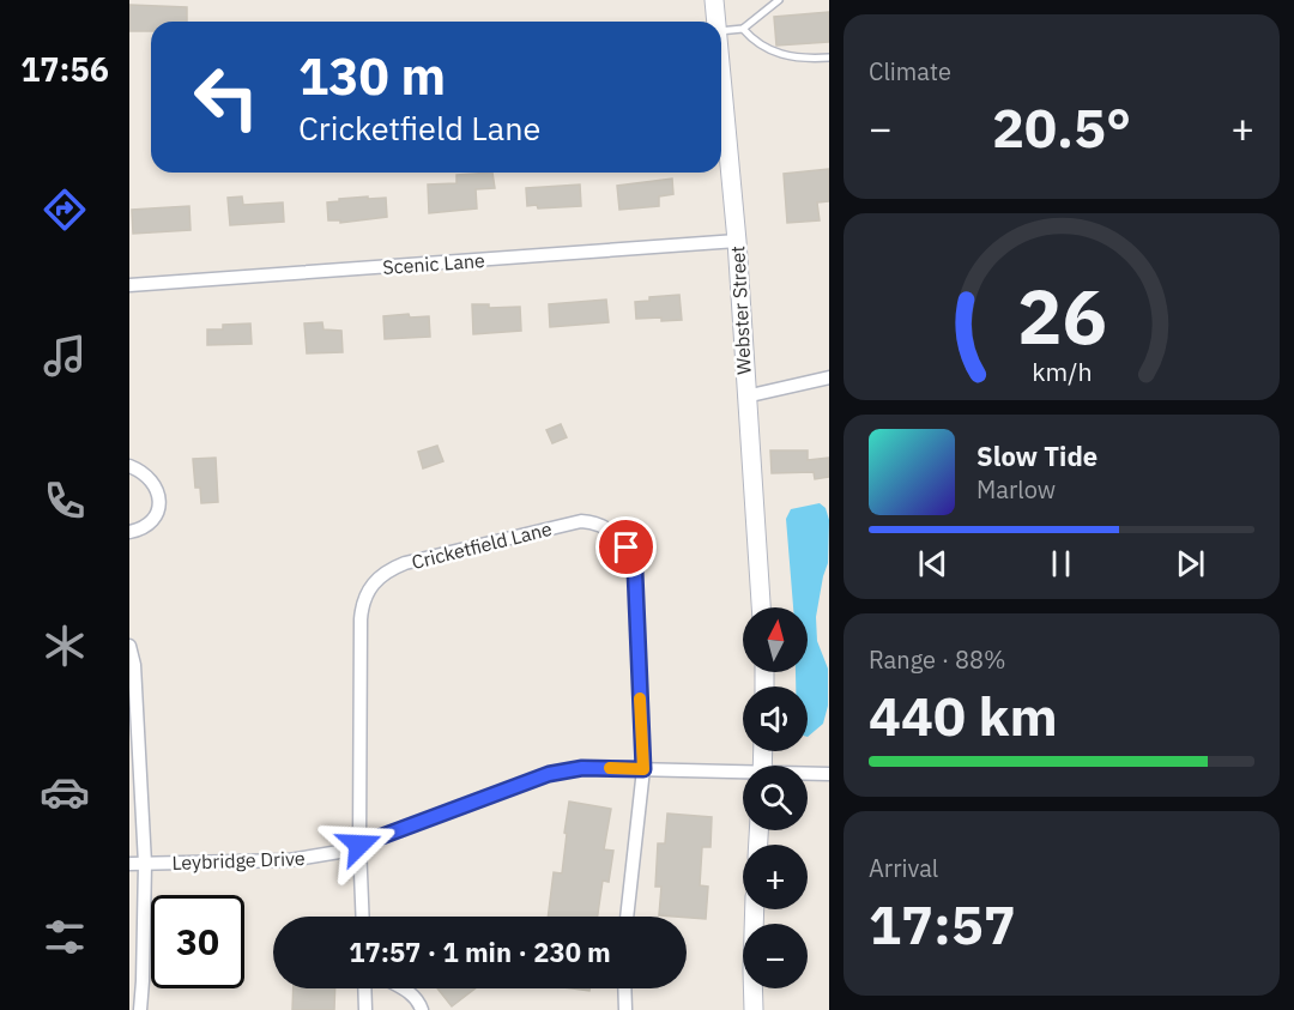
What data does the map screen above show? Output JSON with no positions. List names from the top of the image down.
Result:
{
  "streets": {
    "main road": ["Webster Street"],
    "street": ["Scenic Lane", "Cricketfield Lane", "Leybridge Drive"]
  },
  "crossings": [
    ["Scenic Lane", "Webster Street"],
    ["Cricketfield Lane", "Leybridge Drive"]
  ],
  "north": "top",
  "page": {
    "tabs": "17:56",
    "tile": [
      "Climate",
      ["Range · 88%", "440 km"],
      ["Arrival", "17:57"]
    ],
    "turn": ["130 m", "Cricketfield Lane"],
    "heat": ["−", "20.5°", "+"],
    "song": ["Slow Tide", "Marlow"],
    "map_buttons": ["+", "−"],
    "limit": "30",
    "trip": "17:57 · 1 min · 230 m",
    "gauge": ["26", "km/h"]
  }
}
